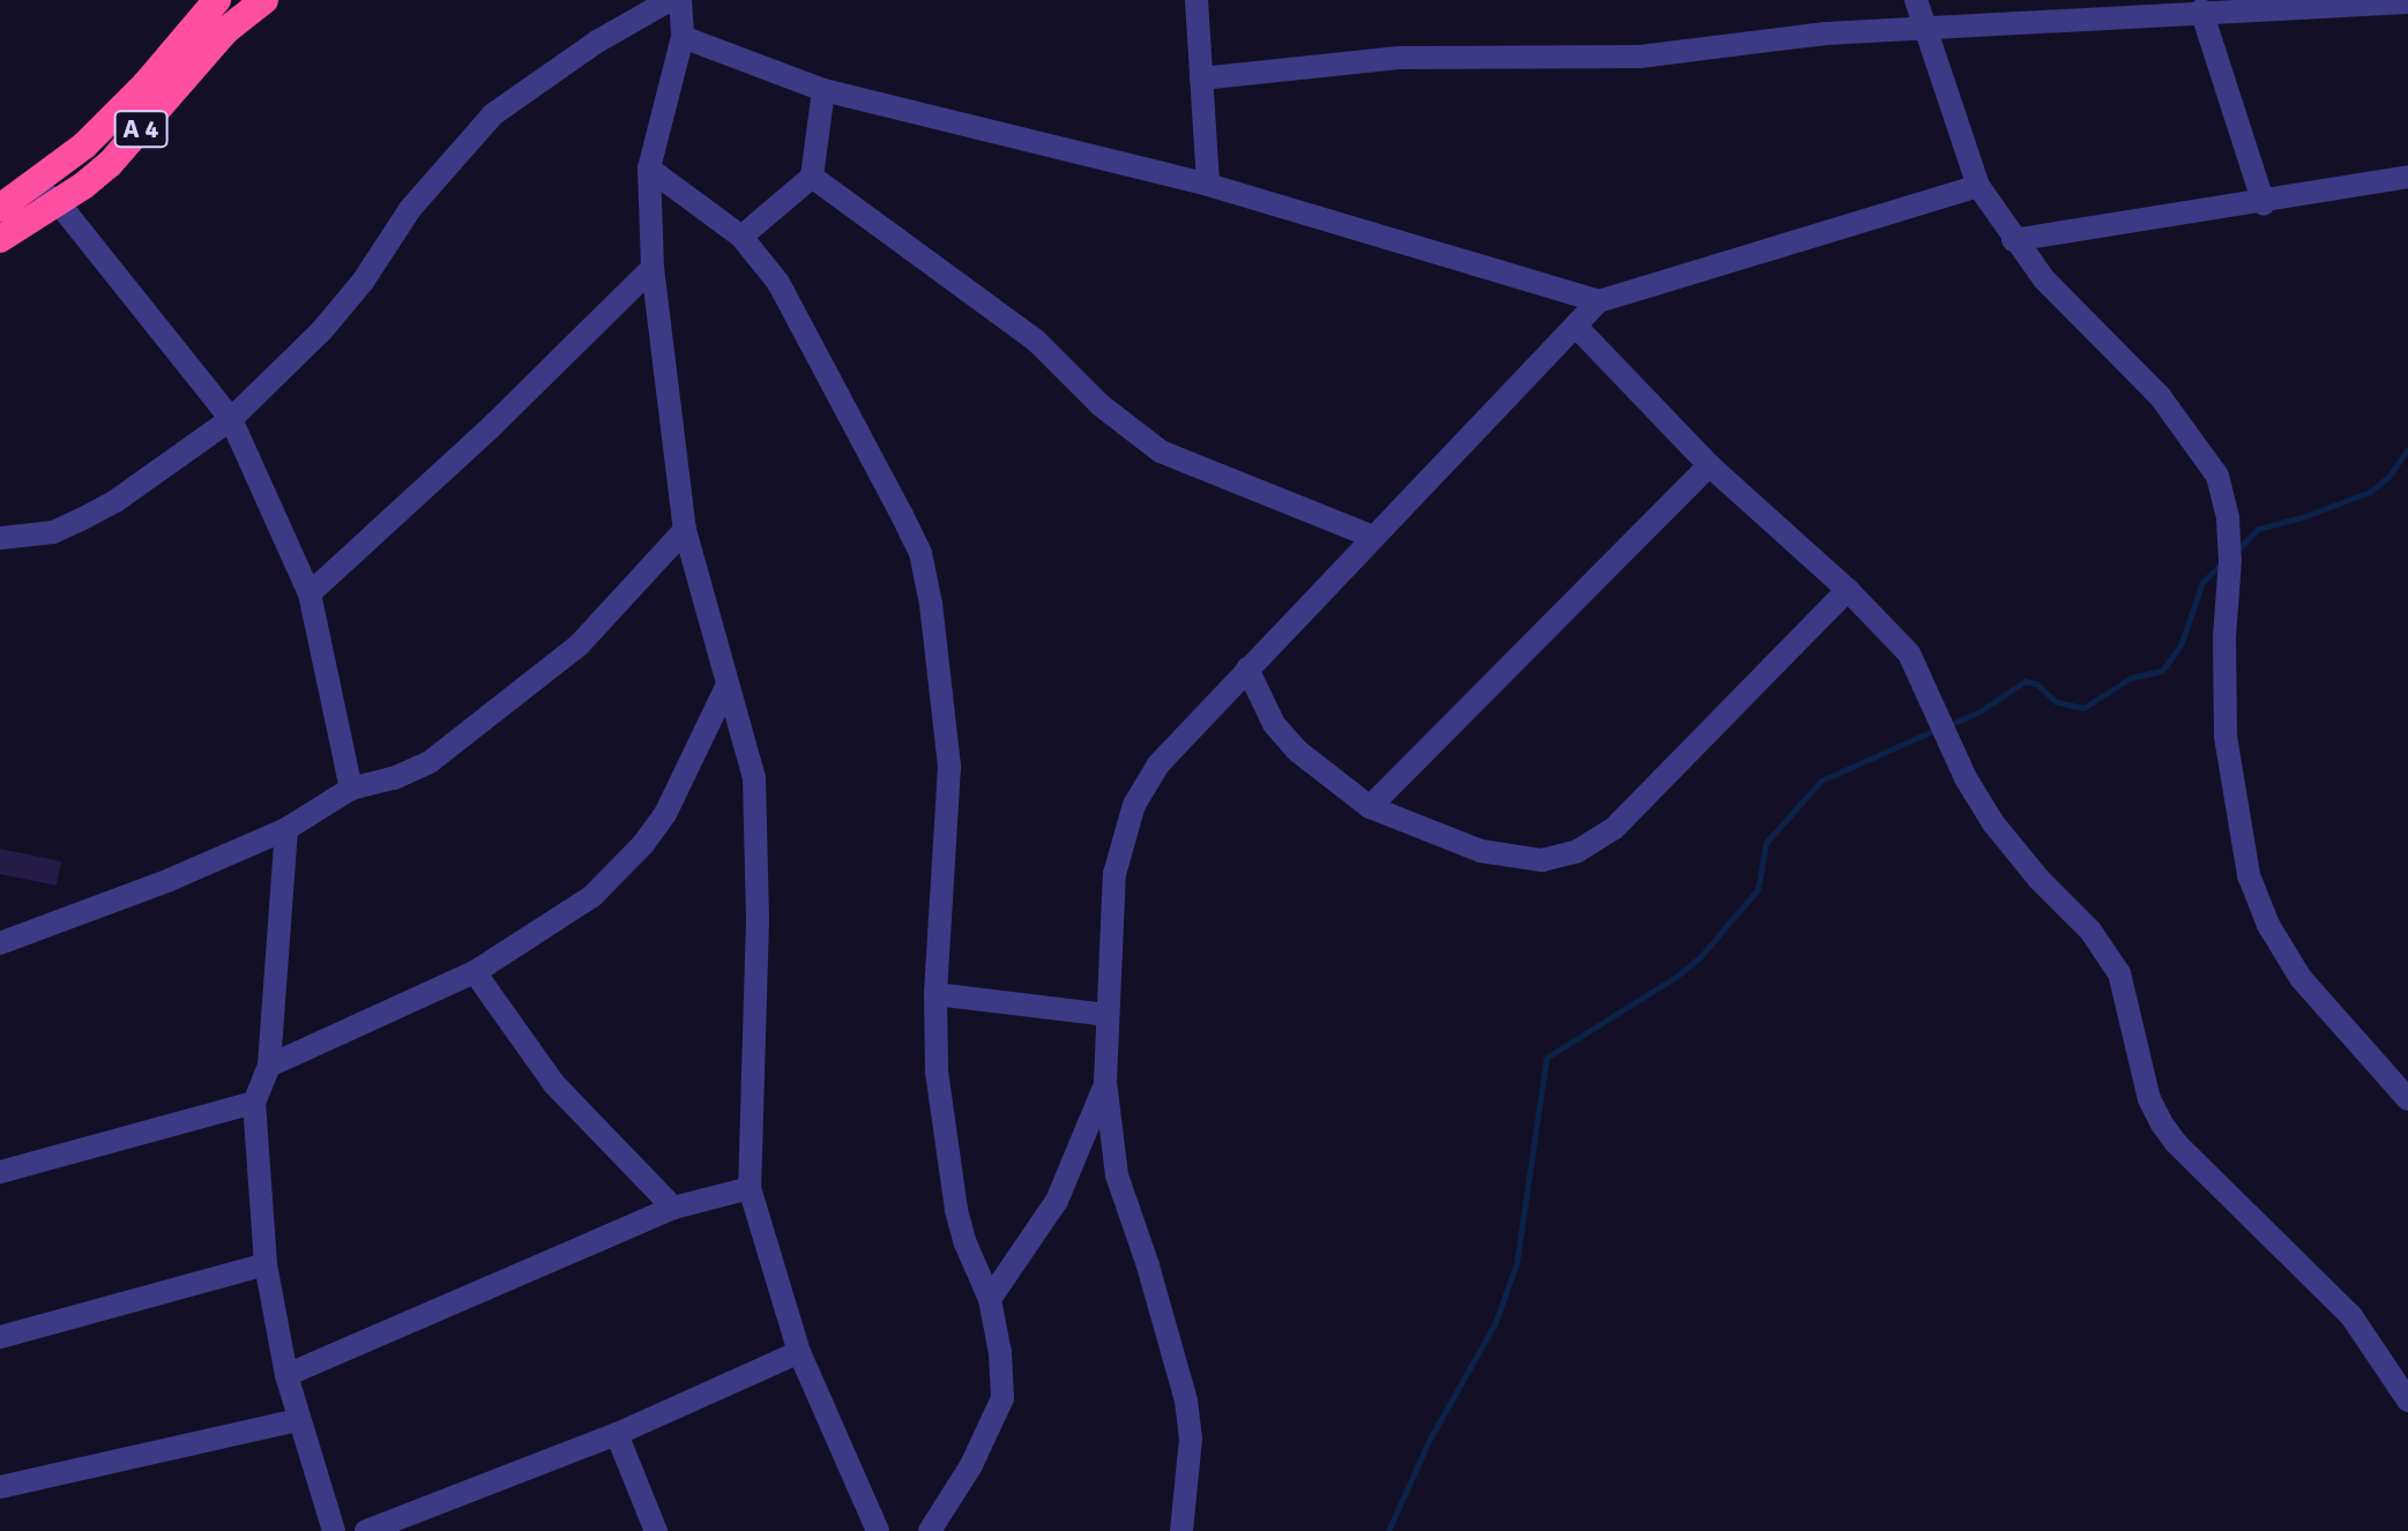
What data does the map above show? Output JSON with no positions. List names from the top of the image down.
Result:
{
  "streets": {
    "highway": ["A 4"]
  }
}
